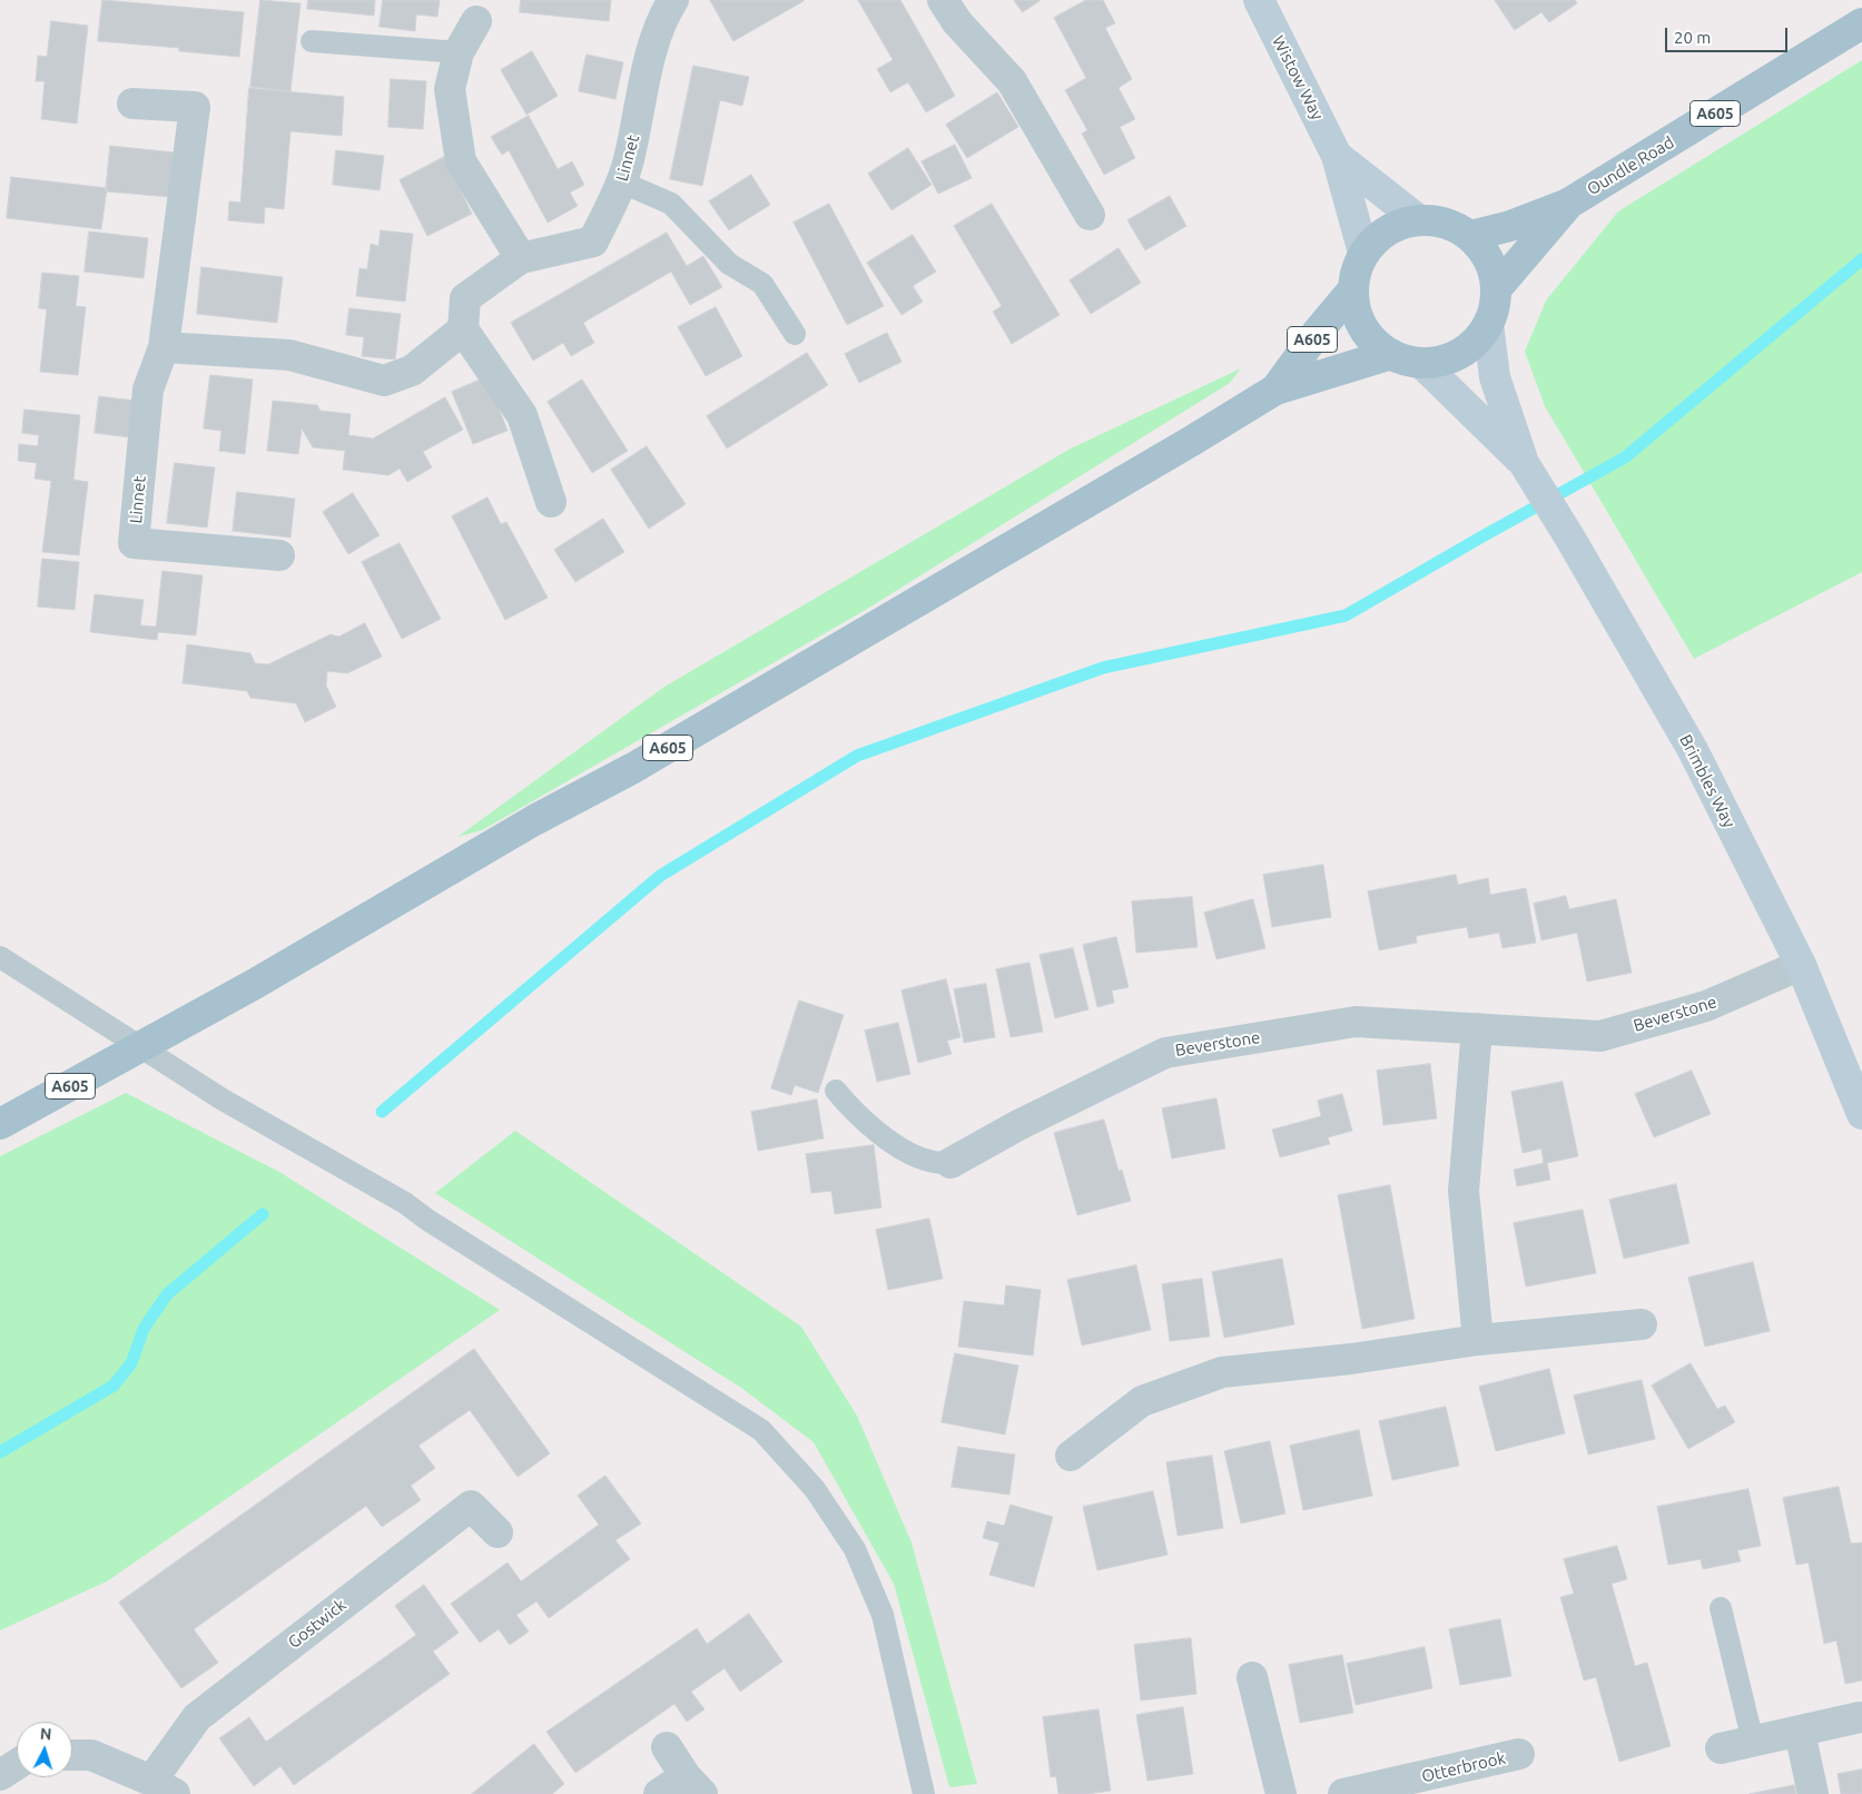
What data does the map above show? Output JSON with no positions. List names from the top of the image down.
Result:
{
  "streets": {
    "main road": ["A605", "Oundle Road"],
    "street": [
      "Wistow Way",
      "Linnet",
      "Brimbles Way",
      "Beverstone",
      "Gostwick",
      "Otterbrook"
    ]
  },
  "crossings": [
    ["Wistow Way", "A605"],
    ["Wistow Way", "Oundle Road"],
    ["Wistow Way", "Brimbles Way"],
    ["A605", "Oundle Road"],
    ["A605", "Brimbles Way"],
    ["Oundle Road", "Brimbles Way"],
    ["Brimbles Way", "Beverstone"]
  ],
  "scale_bar": "20 m",
  "north": "top"
}
